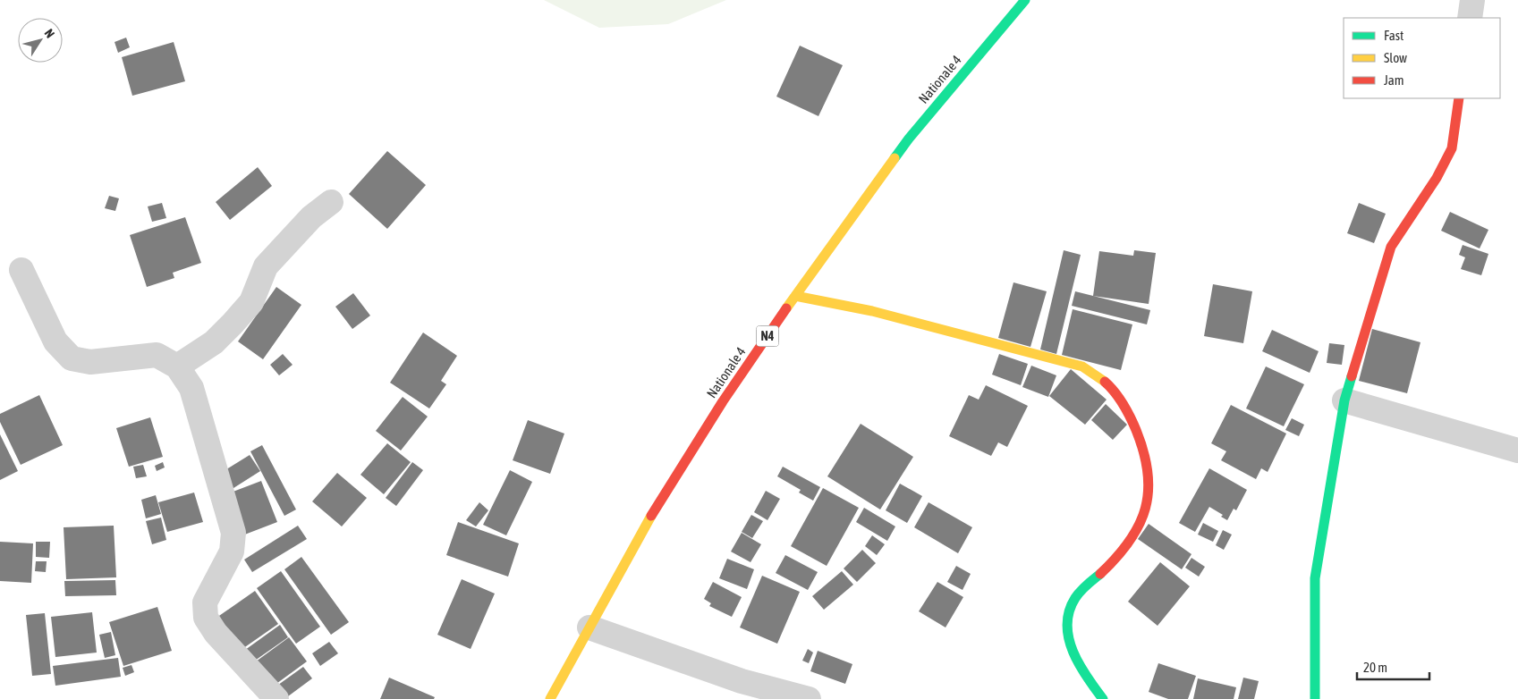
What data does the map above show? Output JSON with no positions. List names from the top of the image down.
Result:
{
  "streets": {
    "main road": ["Nationale 4", "N4"]
  },
  "legend": ["Fast", "Slow", "Jam"],
  "scale_bar": "20 m",
  "north": "top right"
}
